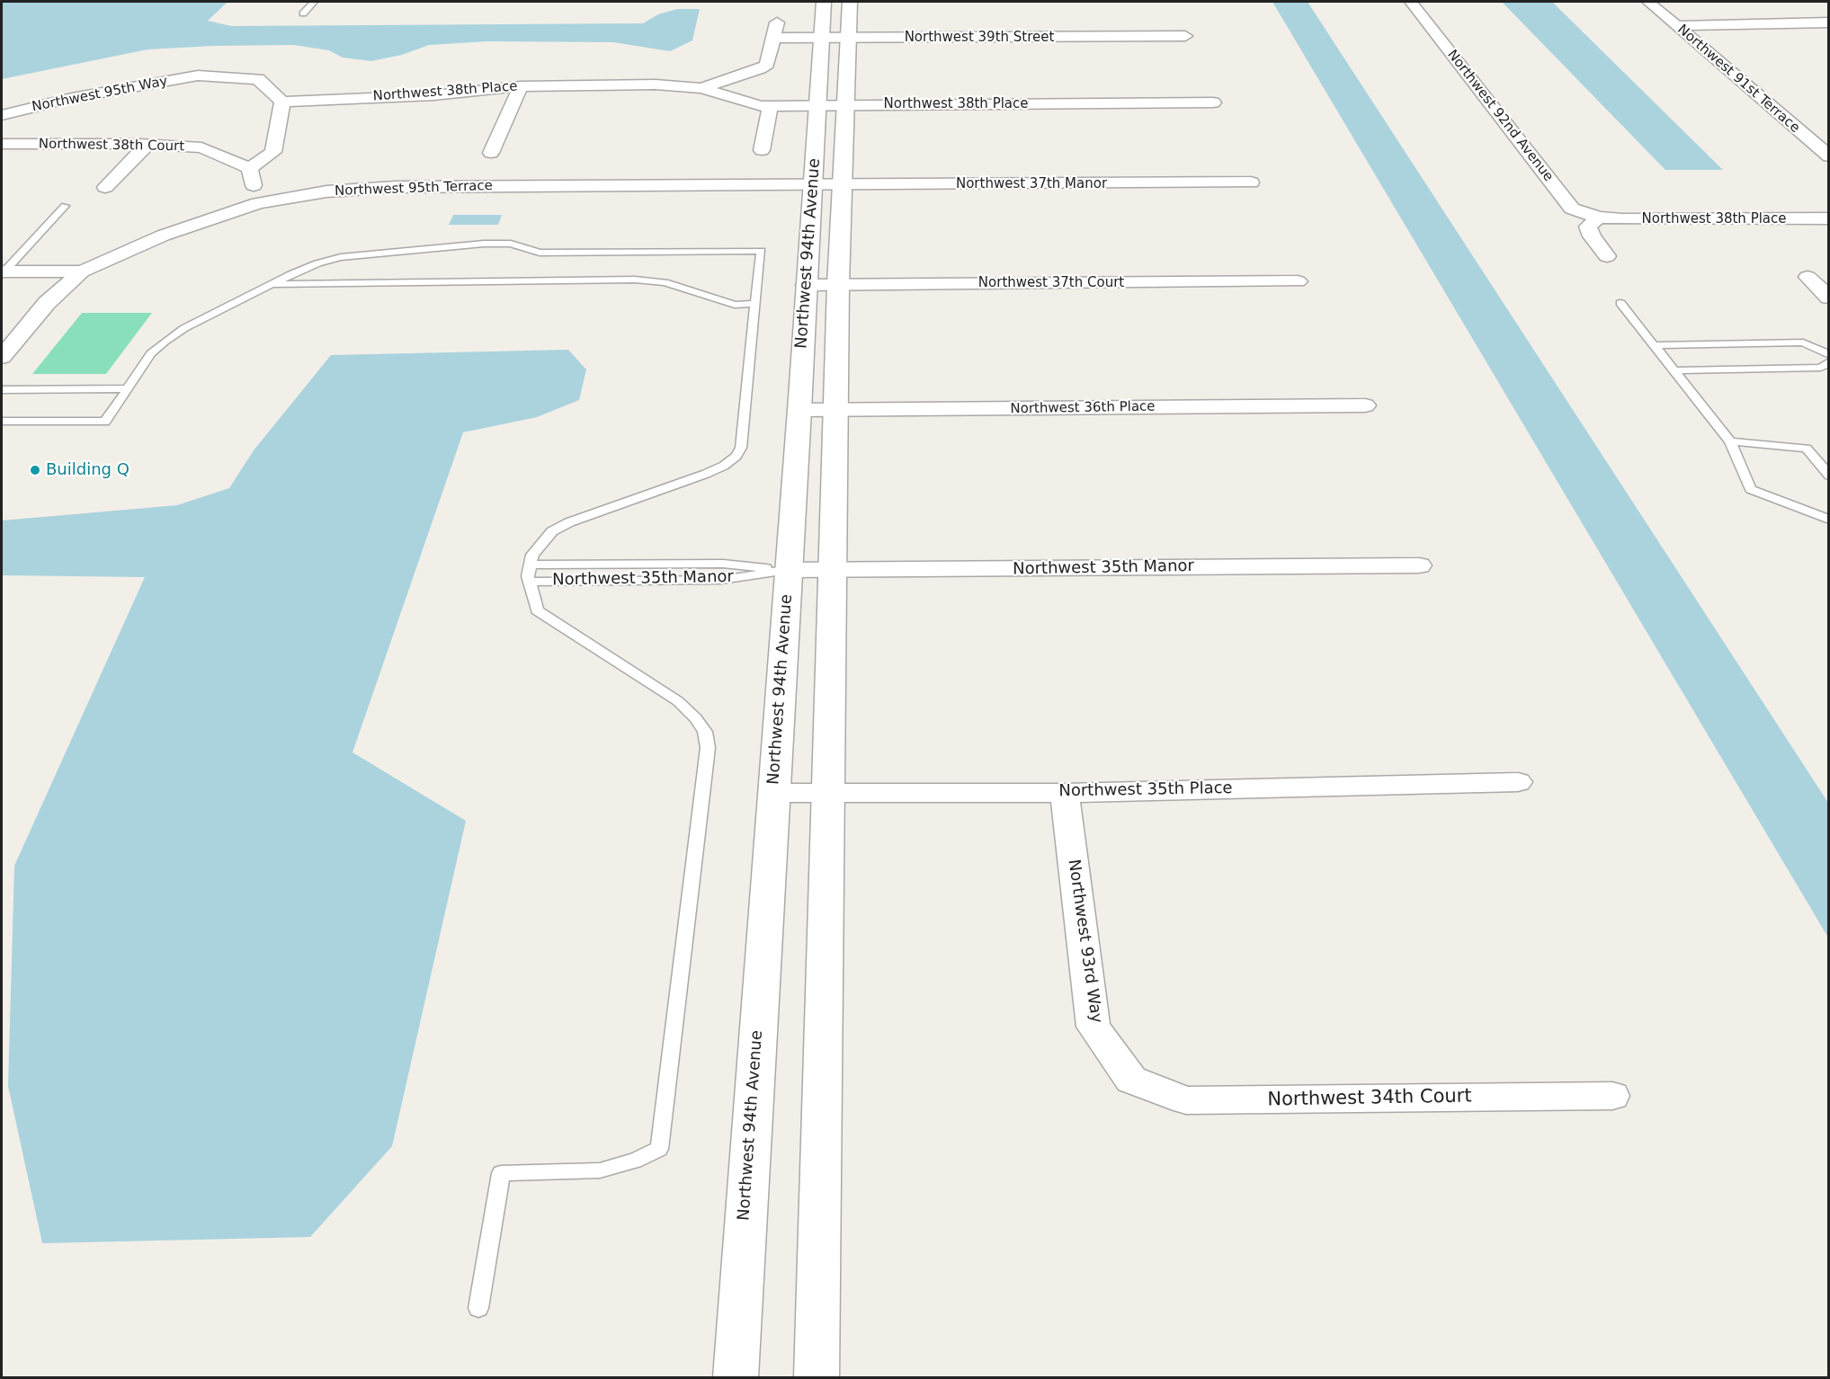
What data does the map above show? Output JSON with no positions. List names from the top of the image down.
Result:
{
  "streets": {
    "street": [
      "Northwest 39th Street",
      "Northwest 91st Terrace",
      "Northwest 38th Place",
      "Northwest 95th Way",
      "Northwest 92nd Avenue",
      "Northwest 38th Court",
      "Northwest 37th Manor",
      "Northwest 95th Terrace",
      "Northwest 94th Avenue",
      "Northwest 37th Court",
      "Northwest 36th Place",
      "Northwest 35th Manor",
      "Northwest 35th Place",
      "Northwest 93rd Way",
      "Northwest 34th Court"
    ]
  },
  "crossings": [
    ["Northwest 39th Street", "Northwest 38th Place"],
    ["Northwest 39th Street", "Northwest 94th Avenue"],
    ["Northwest 38th Place", "Northwest 95th Way"],
    ["Northwest 38th Place", "Northwest 92nd Avenue"],
    ["Northwest 38th Place", "Northwest 94th Avenue"],
    ["Northwest 37th Manor", "Northwest 95th Terrace"],
    ["Northwest 37th Manor", "Northwest 94th Avenue"],
    ["Northwest 95th Terrace", "Northwest 94th Avenue"],
    ["Northwest 94th Avenue", "Northwest 37th Court"],
    ["Northwest 94th Avenue", "Northwest 36th Place"],
    ["Northwest 94th Avenue", "Northwest 35th Manor"],
    ["Northwest 94th Avenue", "Northwest 35th Place"],
    ["Northwest 35th Place", "Northwest 93rd Way"],
    ["Northwest 93rd Way", "Northwest 34th Court"]
  ],
  "places": ["Building Q"]
}
